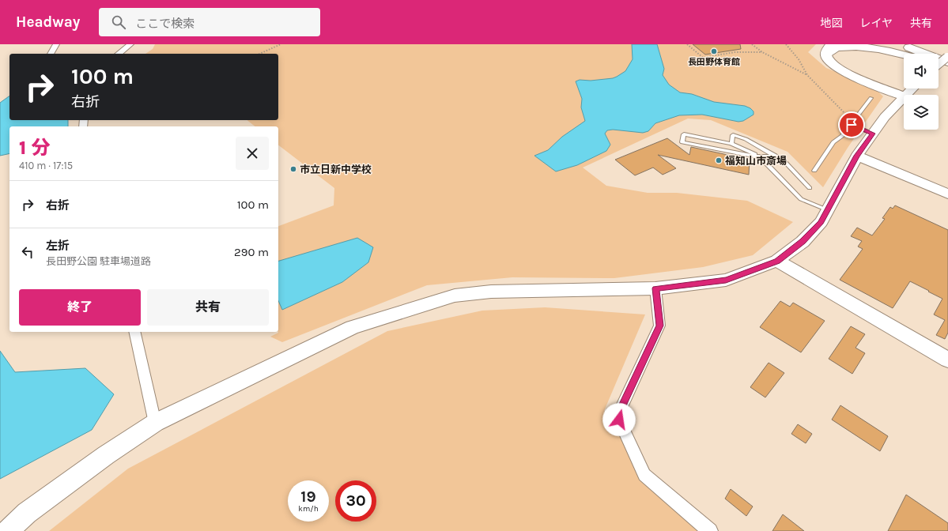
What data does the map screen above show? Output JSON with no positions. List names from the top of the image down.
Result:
{
  "places": ["長田野体育館", "福知山市斎場", "市立日新中学校"],
  "page": {
    "header": "Headway",
    "search": "ここで検索",
    "nav": ["地図", "レイヤ", "共有"],
    "turn": ["100 m", "右折"],
    "heading": ["1 分", "410 m · 17:15"],
    "list": [
      {
        "name": "右折",
        "value": "100 m"
      },
      {
        "name": "左折",
        "note": "長田野公園 駐車場道路",
        "value": "290 m"
      }
    ],
    "buttons": ["終了", "共有"],
    "speed": "19 km/h",
    "limit": "30"
  }
}
